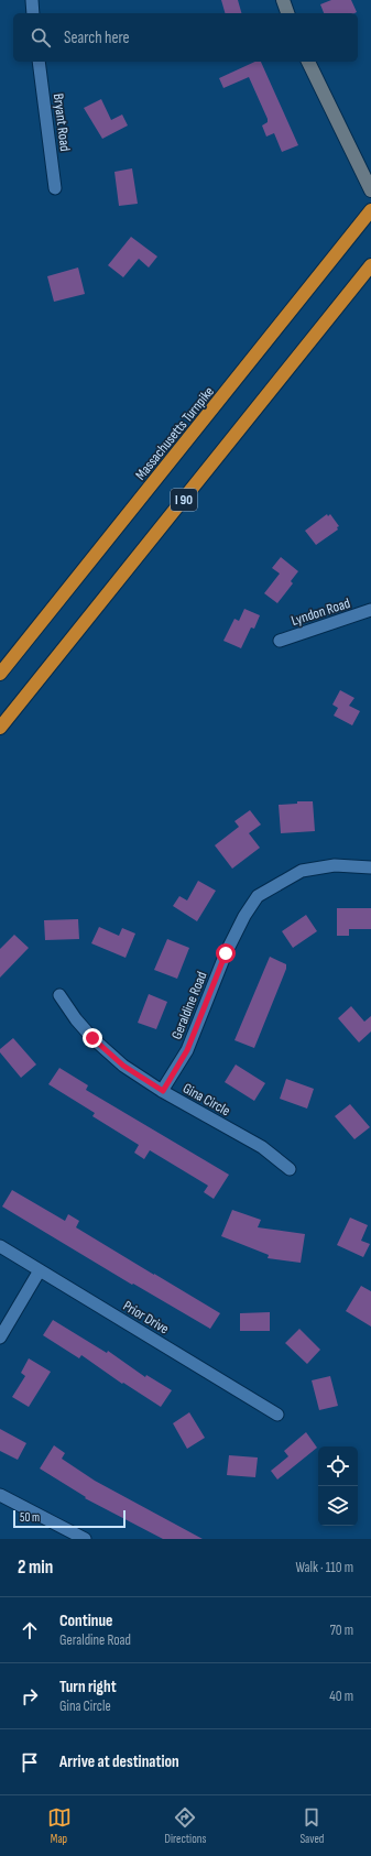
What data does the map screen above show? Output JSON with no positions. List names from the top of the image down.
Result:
{
  "streets": {
    "highway": ["Massachusetts Turnpike", "I 90"],
    "street": [
      "Bryant Road",
      "Lyndon Road",
      "Geraldine Road",
      "Gina Circle",
      "Prior Drive"
    ]
  },
  "crossings": [
    ["Geraldine Road", "Gina Circle"]
  ],
  "scale_bar": "50 m",
  "page": {
    "search": "Search here",
    "scale": "50 m",
    "heading": ["2 min", "Walk · 110 m"],
    "list": [
      ["Continue", "Geraldine Road", "70 m"],
      ["Turn right", "Gina Circle", "40 m"],
      "Arrive at destination"
    ],
    "nav": ["Map", "Directions", "Saved"]
  }
}
